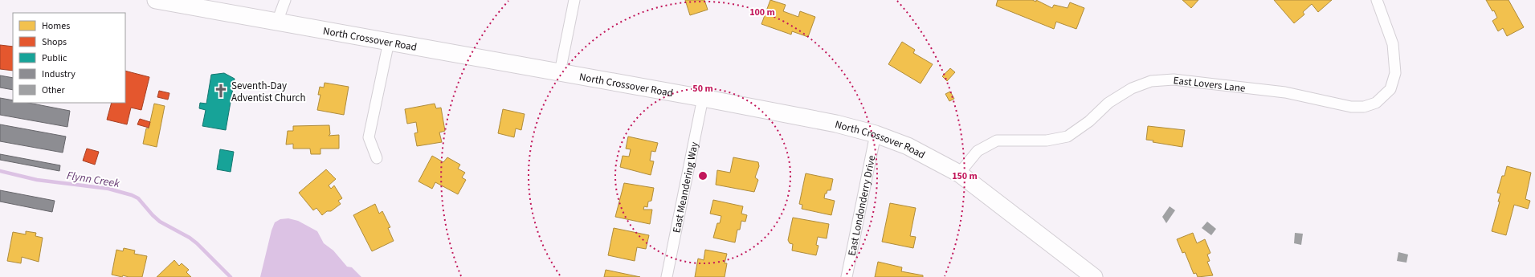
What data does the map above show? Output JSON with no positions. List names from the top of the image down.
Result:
{
  "streets": {
    "main road": ["North Crossover Road"],
    "street": ["East Lovers Lane", "East Meandering Way", "East Londonderry Drive"]
  },
  "crossings": [
    ["North Crossover Road", "East Lovers Lane"],
    ["North Crossover Road", "East Meandering Way"],
    ["North Crossover Road", "East Londonderry Drive"]
  ],
  "water": ["Flynn Creek"],
  "places": {
    "church": ["Seventh-Day Adventist Church"]
  },
  "legend": [
    "Homes",
    "Shops",
    "Public",
    "Industry",
    "Other"
  ],
  "rings": ["100 m", "50 m", "150 m"]
}
